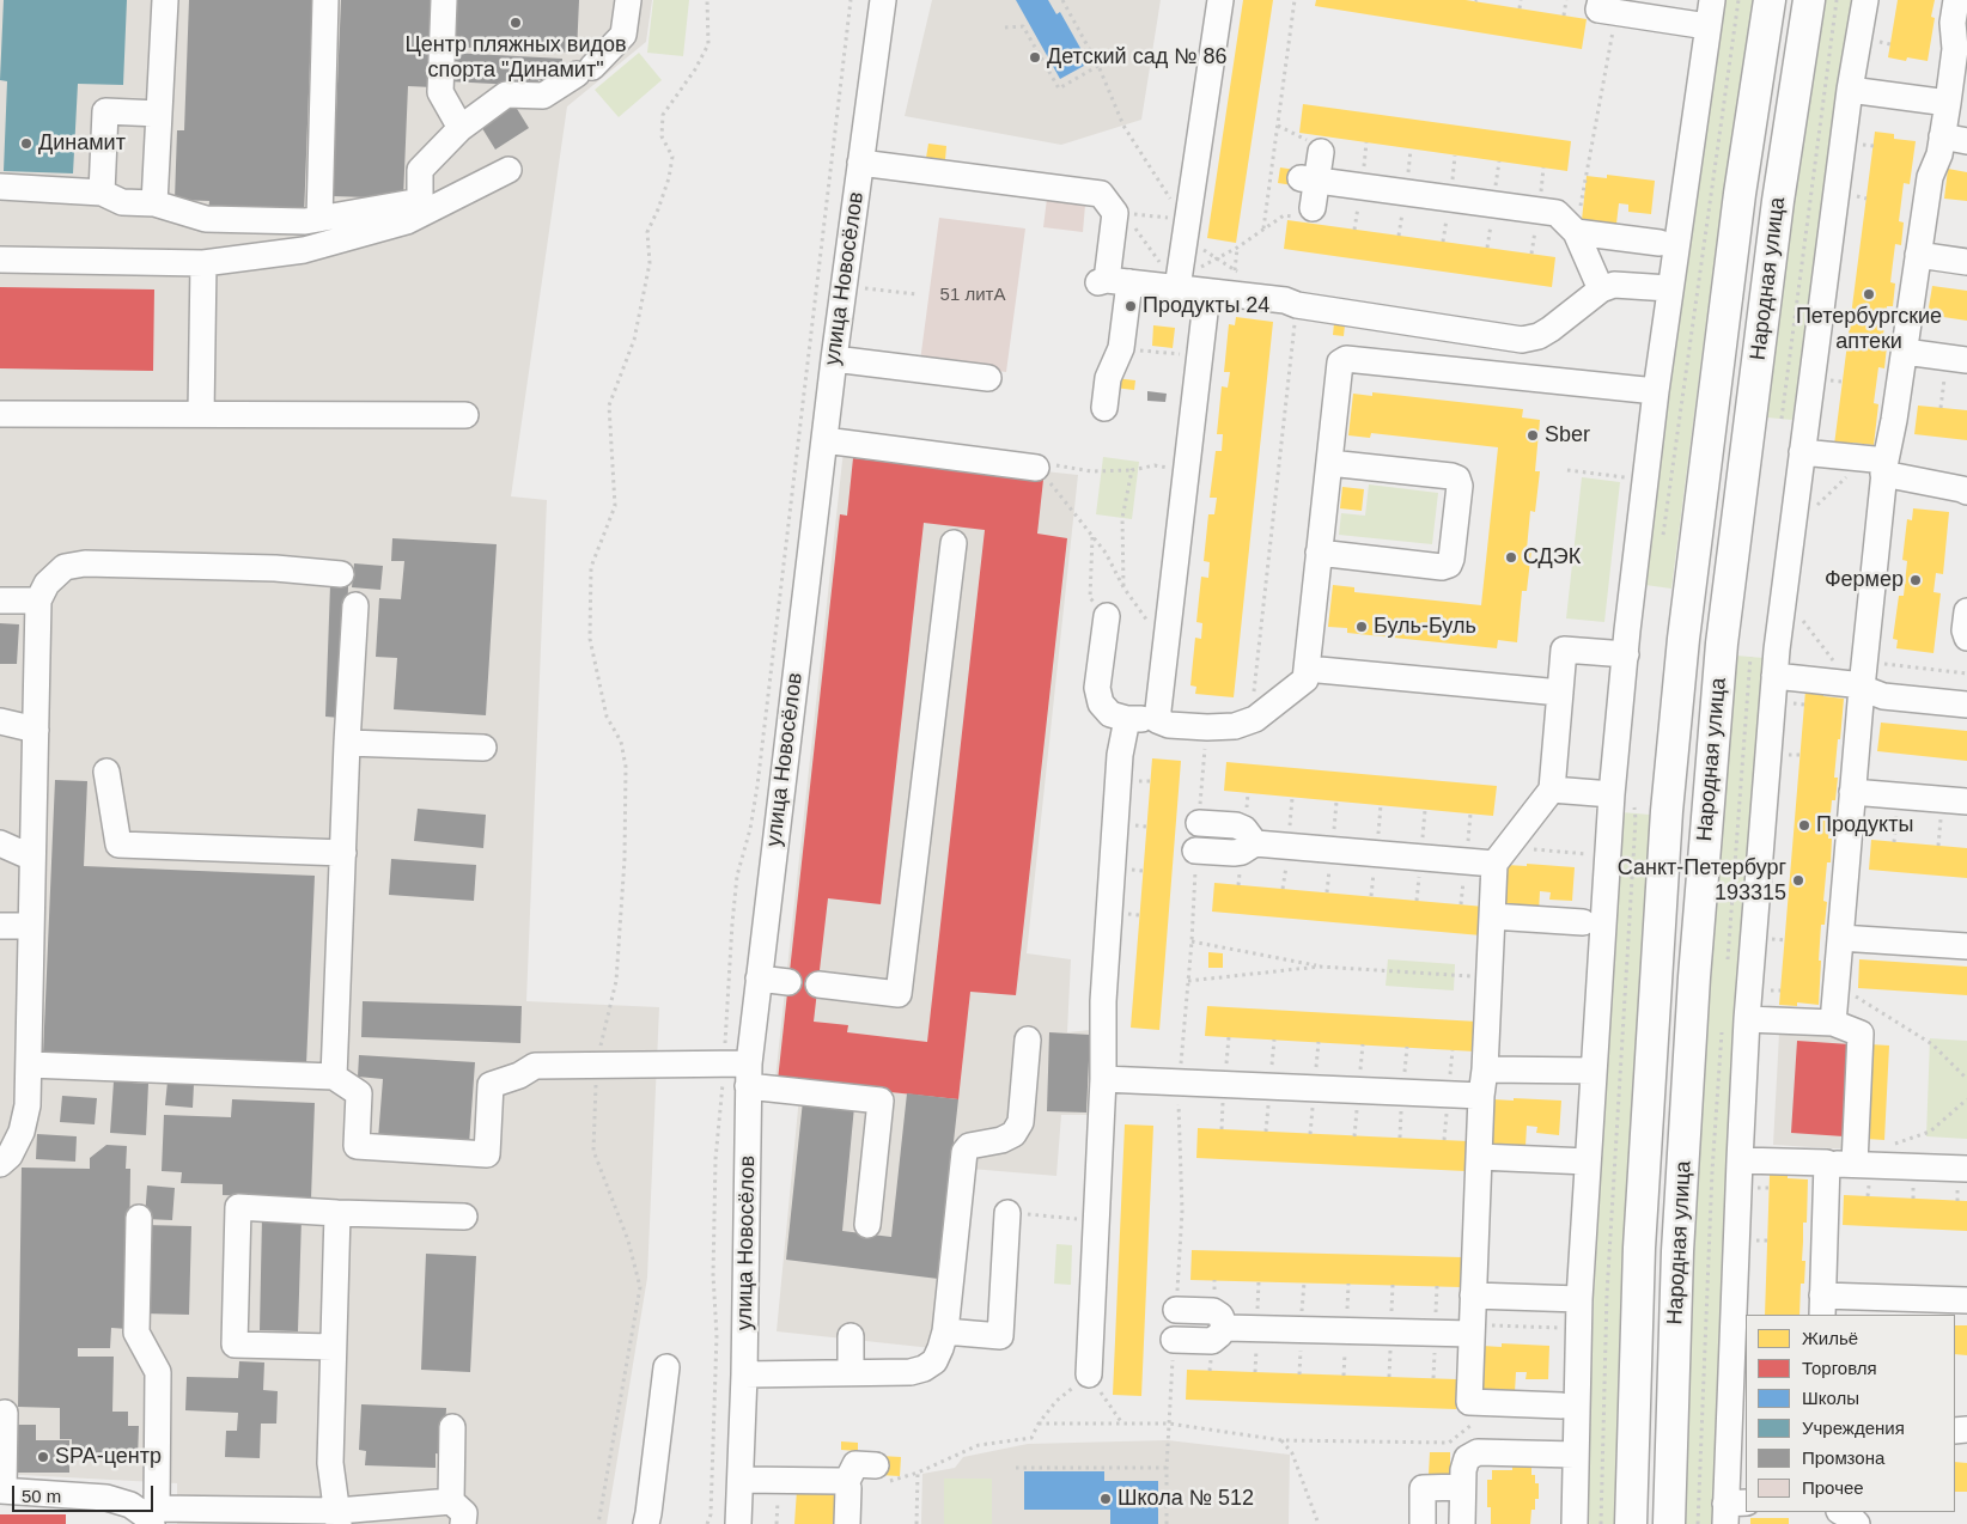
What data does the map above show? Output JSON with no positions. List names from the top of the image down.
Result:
{
  "streets": {
    "main road": ["Народная улица"],
    "street": ["улица Новосёлов"]
  },
  "places": [
    "Центр пляжных видов спорта \"Динамит\"",
    "Детский сад № 86",
    "Динамит",
    "Петербургские аптеки",
    "Продукты 24",
    "Sber",
    "СДЭК",
    "Фермер",
    "Буль-Буль",
    "Продукты",
    "Санкт-Петербург 193315",
    "SPA-центр",
    "Школа № 512"
  ],
  "house_numbers": ["51 литА"],
  "legend": [
    "Жильё",
    "Торговля",
    "Школы",
    "Учреждения",
    "Промзона",
    "Прочее"
  ],
  "scale_bar": "50 m"
}
